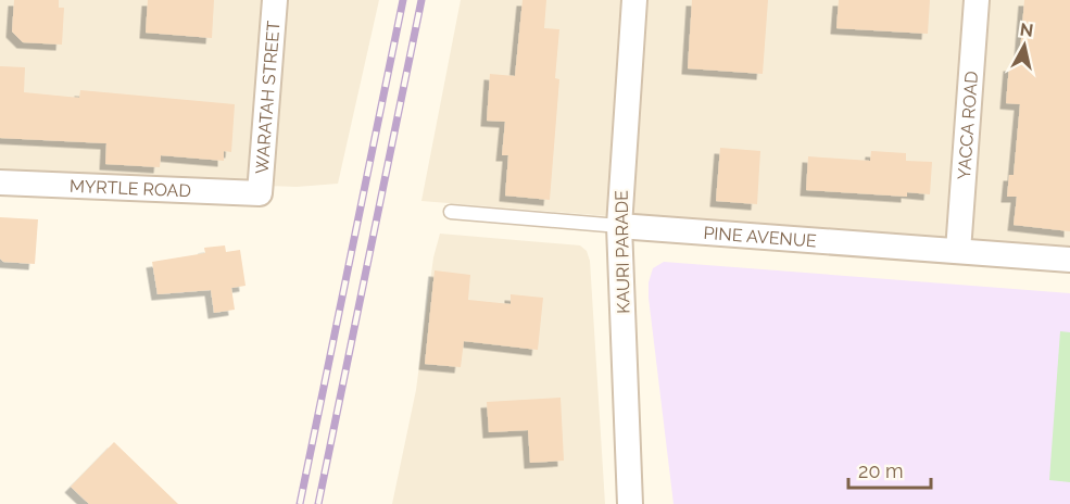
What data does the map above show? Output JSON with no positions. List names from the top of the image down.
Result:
{
  "streets": {
    "street": [
      "WARATAH STREET",
      "YACCA ROAD",
      "MYRTLE ROAD",
      "PINE AVENUE",
      "KAURI PARADE"
    ]
  },
  "crossings": [
    ["WARATAH STREET", "MYRTLE ROAD"],
    ["YACCA ROAD", "PINE AVENUE"],
    ["PINE AVENUE", "KAURI PARADE"]
  ],
  "scale_bar": "20 m",
  "north": "top"
}
